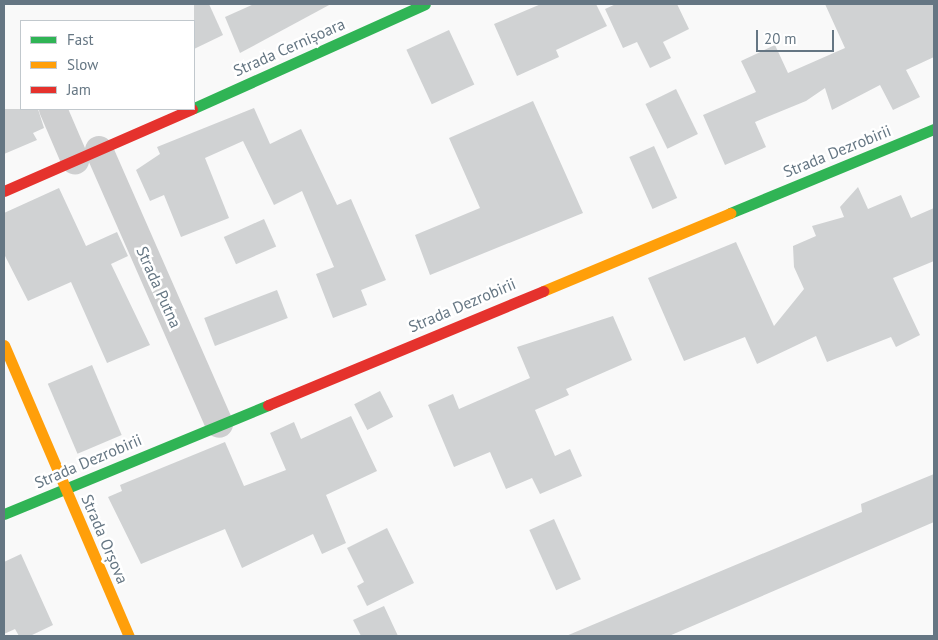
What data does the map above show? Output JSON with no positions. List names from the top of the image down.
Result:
{
  "streets": {
    "street": [
      "Strada Cernișoara",
      "Strada Dezrobirii",
      "Strada Putna",
      "Strada Orșova"
    ]
  },
  "crossings": [
    ["Strada Cernișoara", "Strada Putna"],
    ["Strada Dezrobirii", "Strada Putna"],
    ["Strada Dezrobirii", "Strada Orșova"]
  ],
  "legend": ["Fast", "Slow", "Jam"],
  "scale_bar": "20 m"
}
